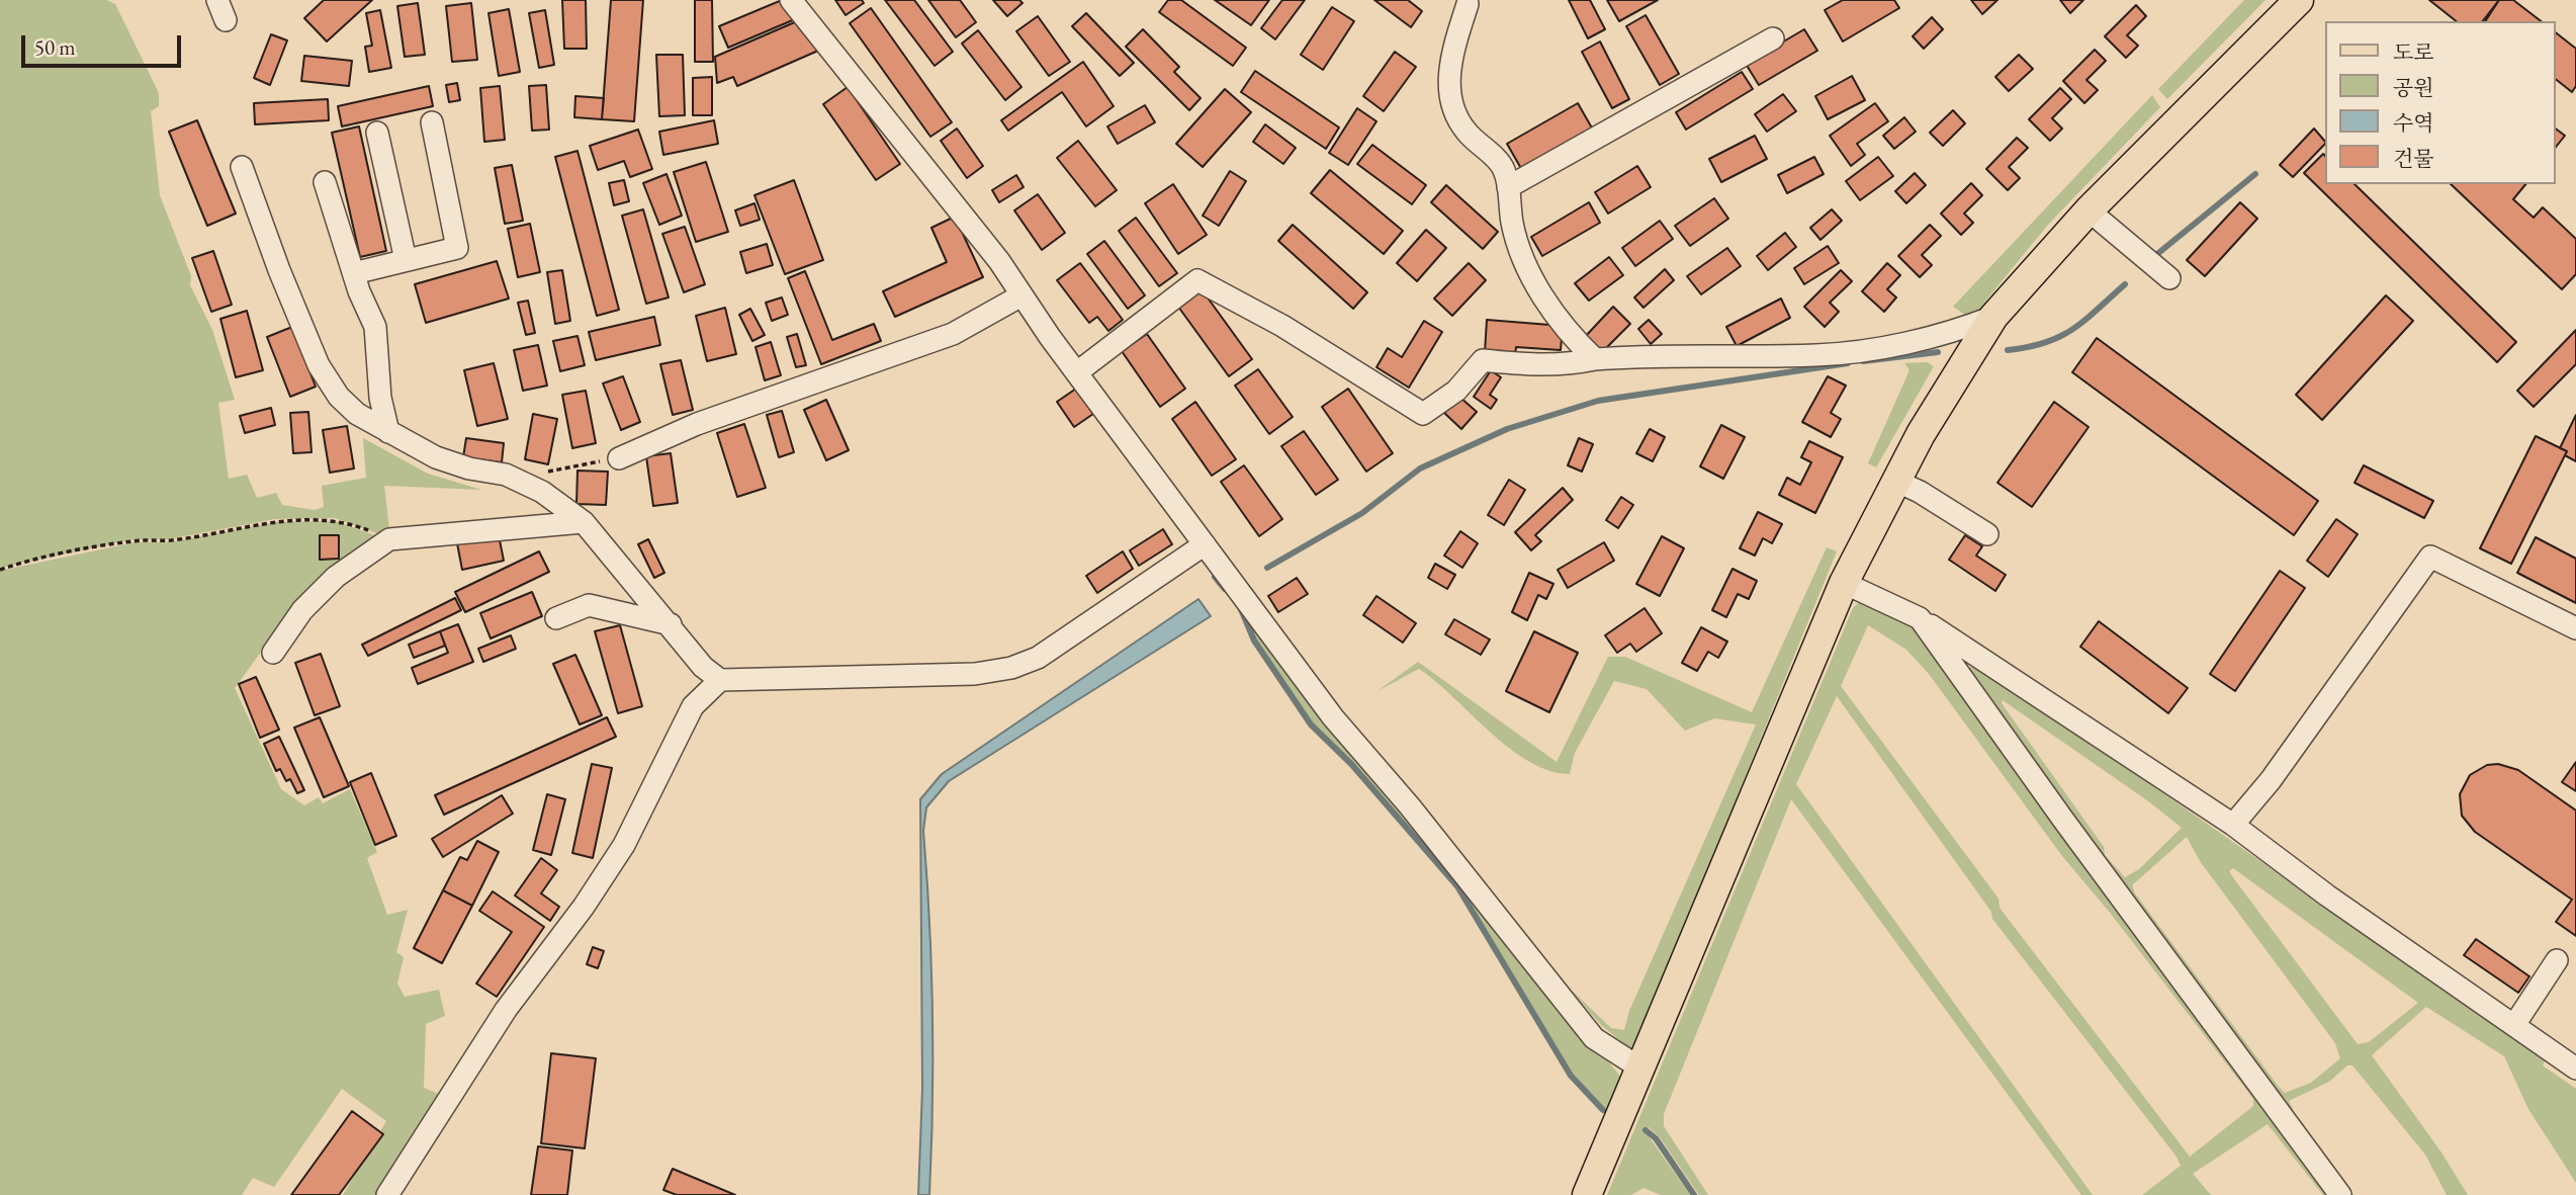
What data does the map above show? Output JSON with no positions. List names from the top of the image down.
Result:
{
  "legend": [
    "도로",
    "공원",
    "수역",
    "건물"
  ],
  "scale_bar": "50 m"
}
